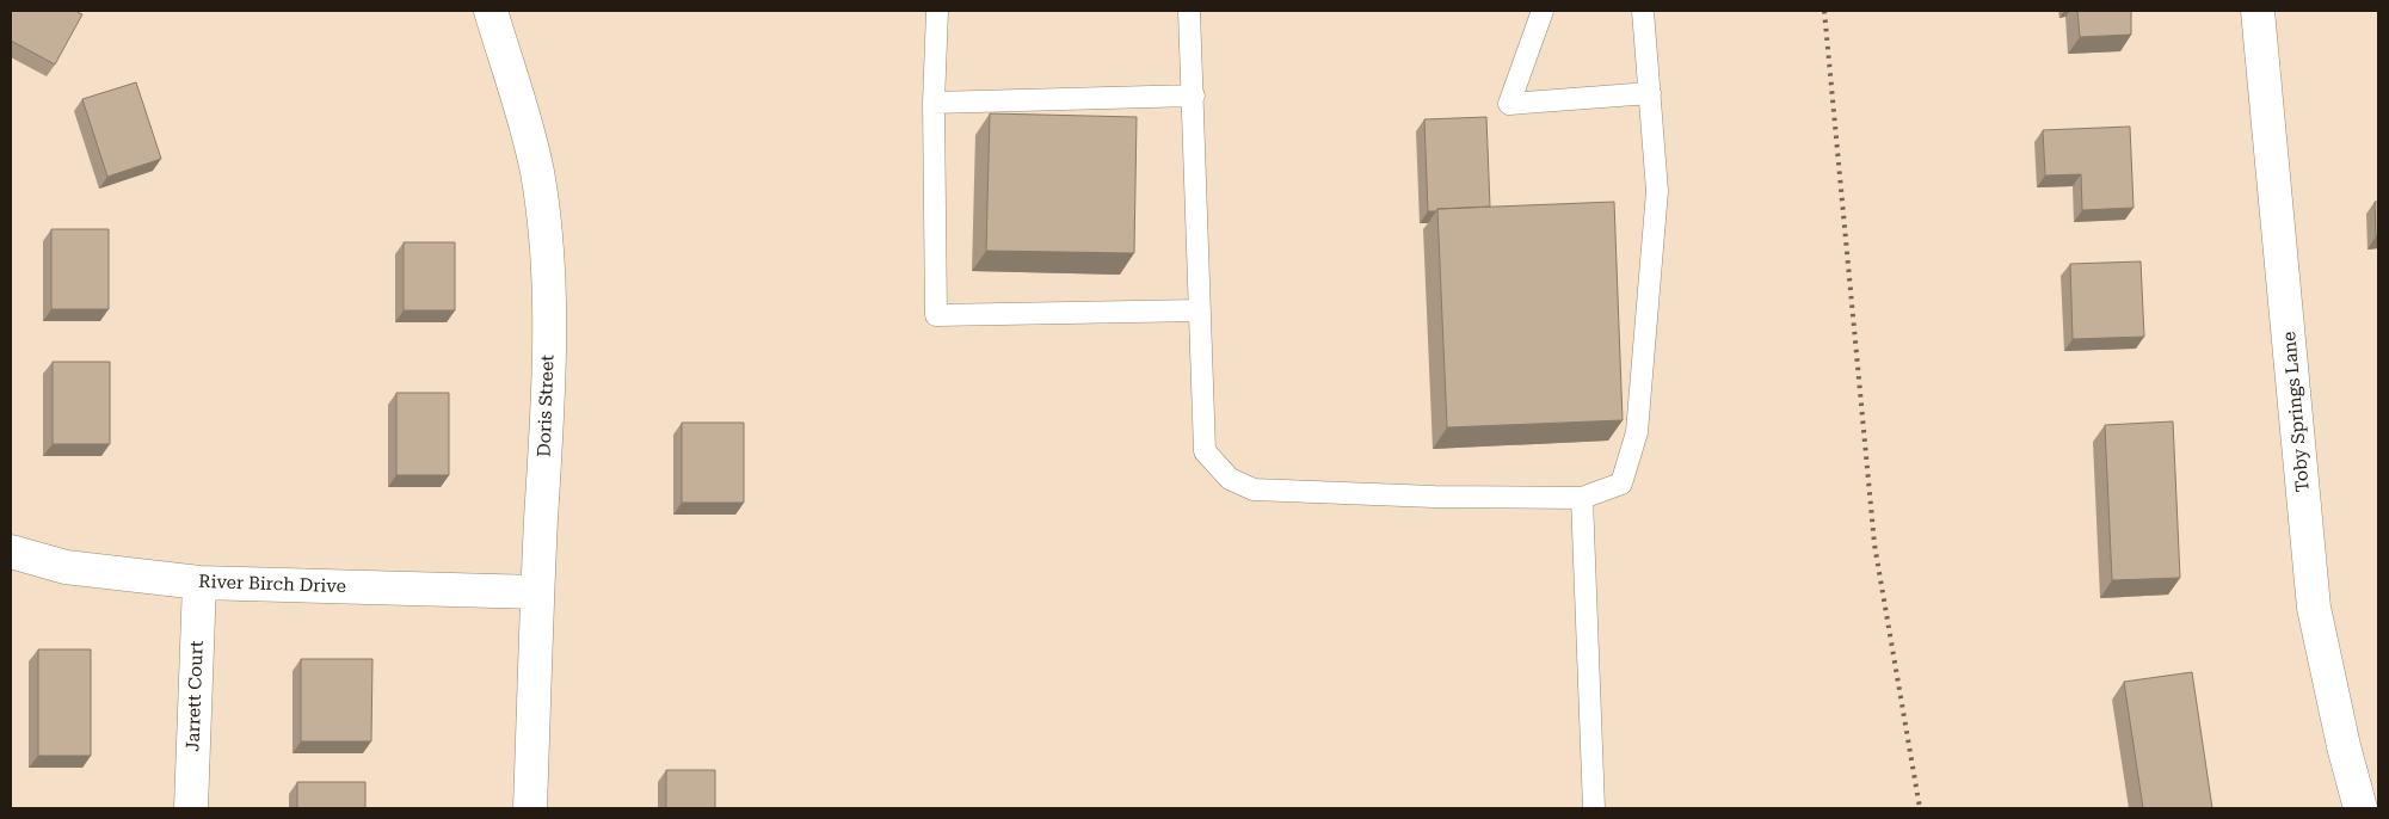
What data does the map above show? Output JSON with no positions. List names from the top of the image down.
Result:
{
  "streets": {
    "street": [
      "Doris Street",
      "Toby Springs Lane",
      "River Birch Drive",
      "Jarrett Court"
    ]
  },
  "crossings": [
    ["Doris Street", "River Birch Drive"],
    ["River Birch Drive", "Jarrett Court"]
  ]
}
